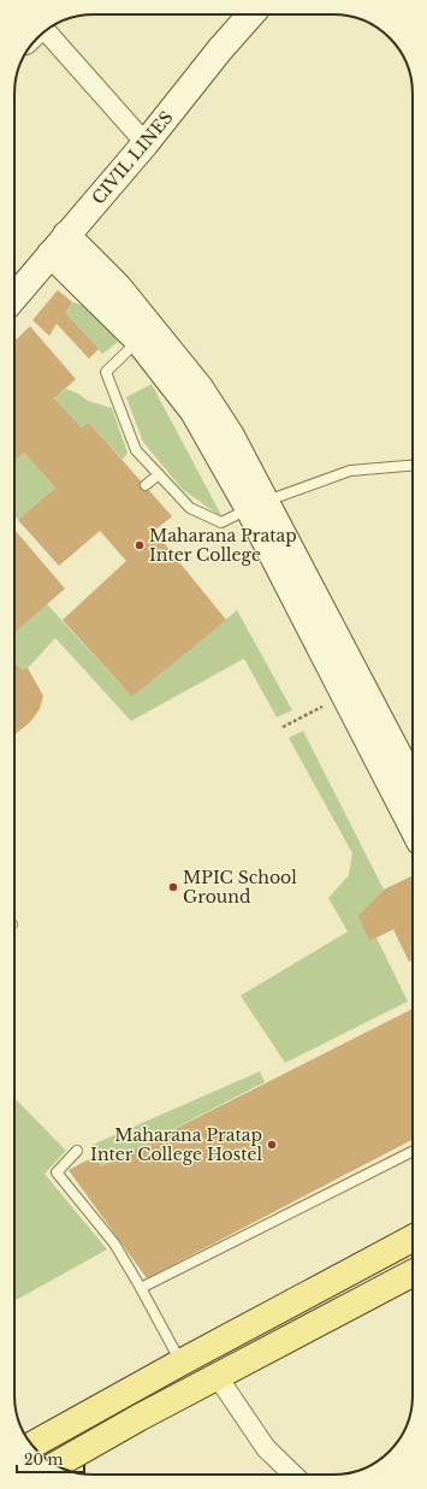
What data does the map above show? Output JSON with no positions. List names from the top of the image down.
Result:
{
  "streets": {
    "main road": ["CIVIL LINES"]
  },
  "places": ["Maharana Pratap Inter College", "MPIC School Ground", "Maharana Pratap Inter College Hostel"],
  "scale_bar": "20 m"
}
